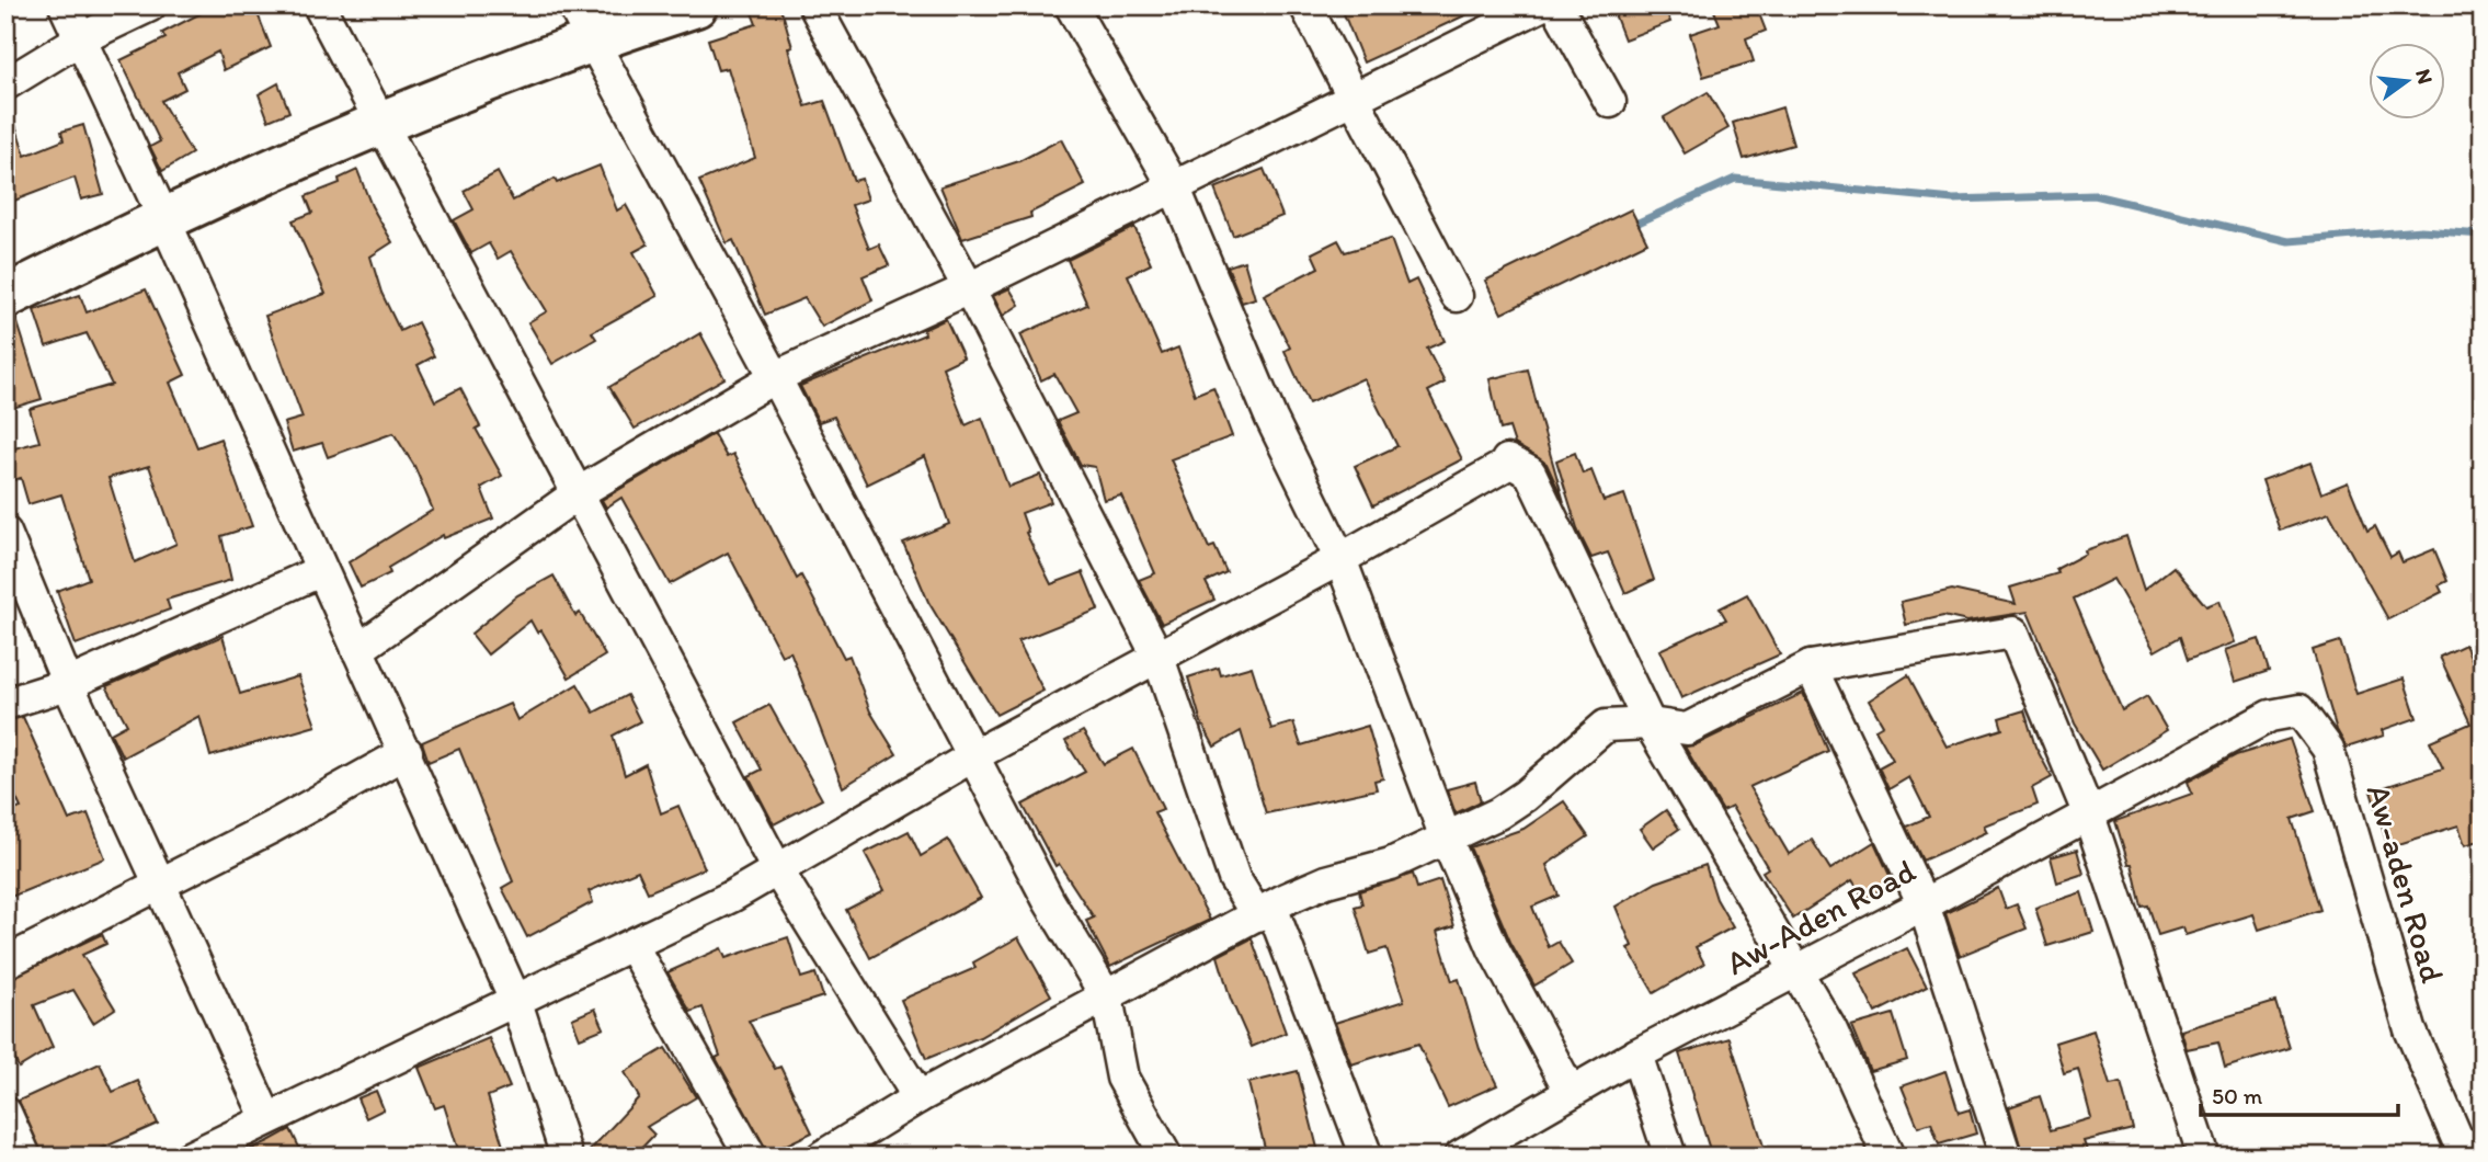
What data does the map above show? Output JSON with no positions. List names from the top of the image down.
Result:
{
  "streets": {
    "street": ["Aw-aden Road", "Aw-Aden Road"]
  },
  "crossings": [
    ["Aw-aden Road", "Aw-Aden Road"]
  ],
  "scale_bar": "50 m",
  "north": "right"
}
